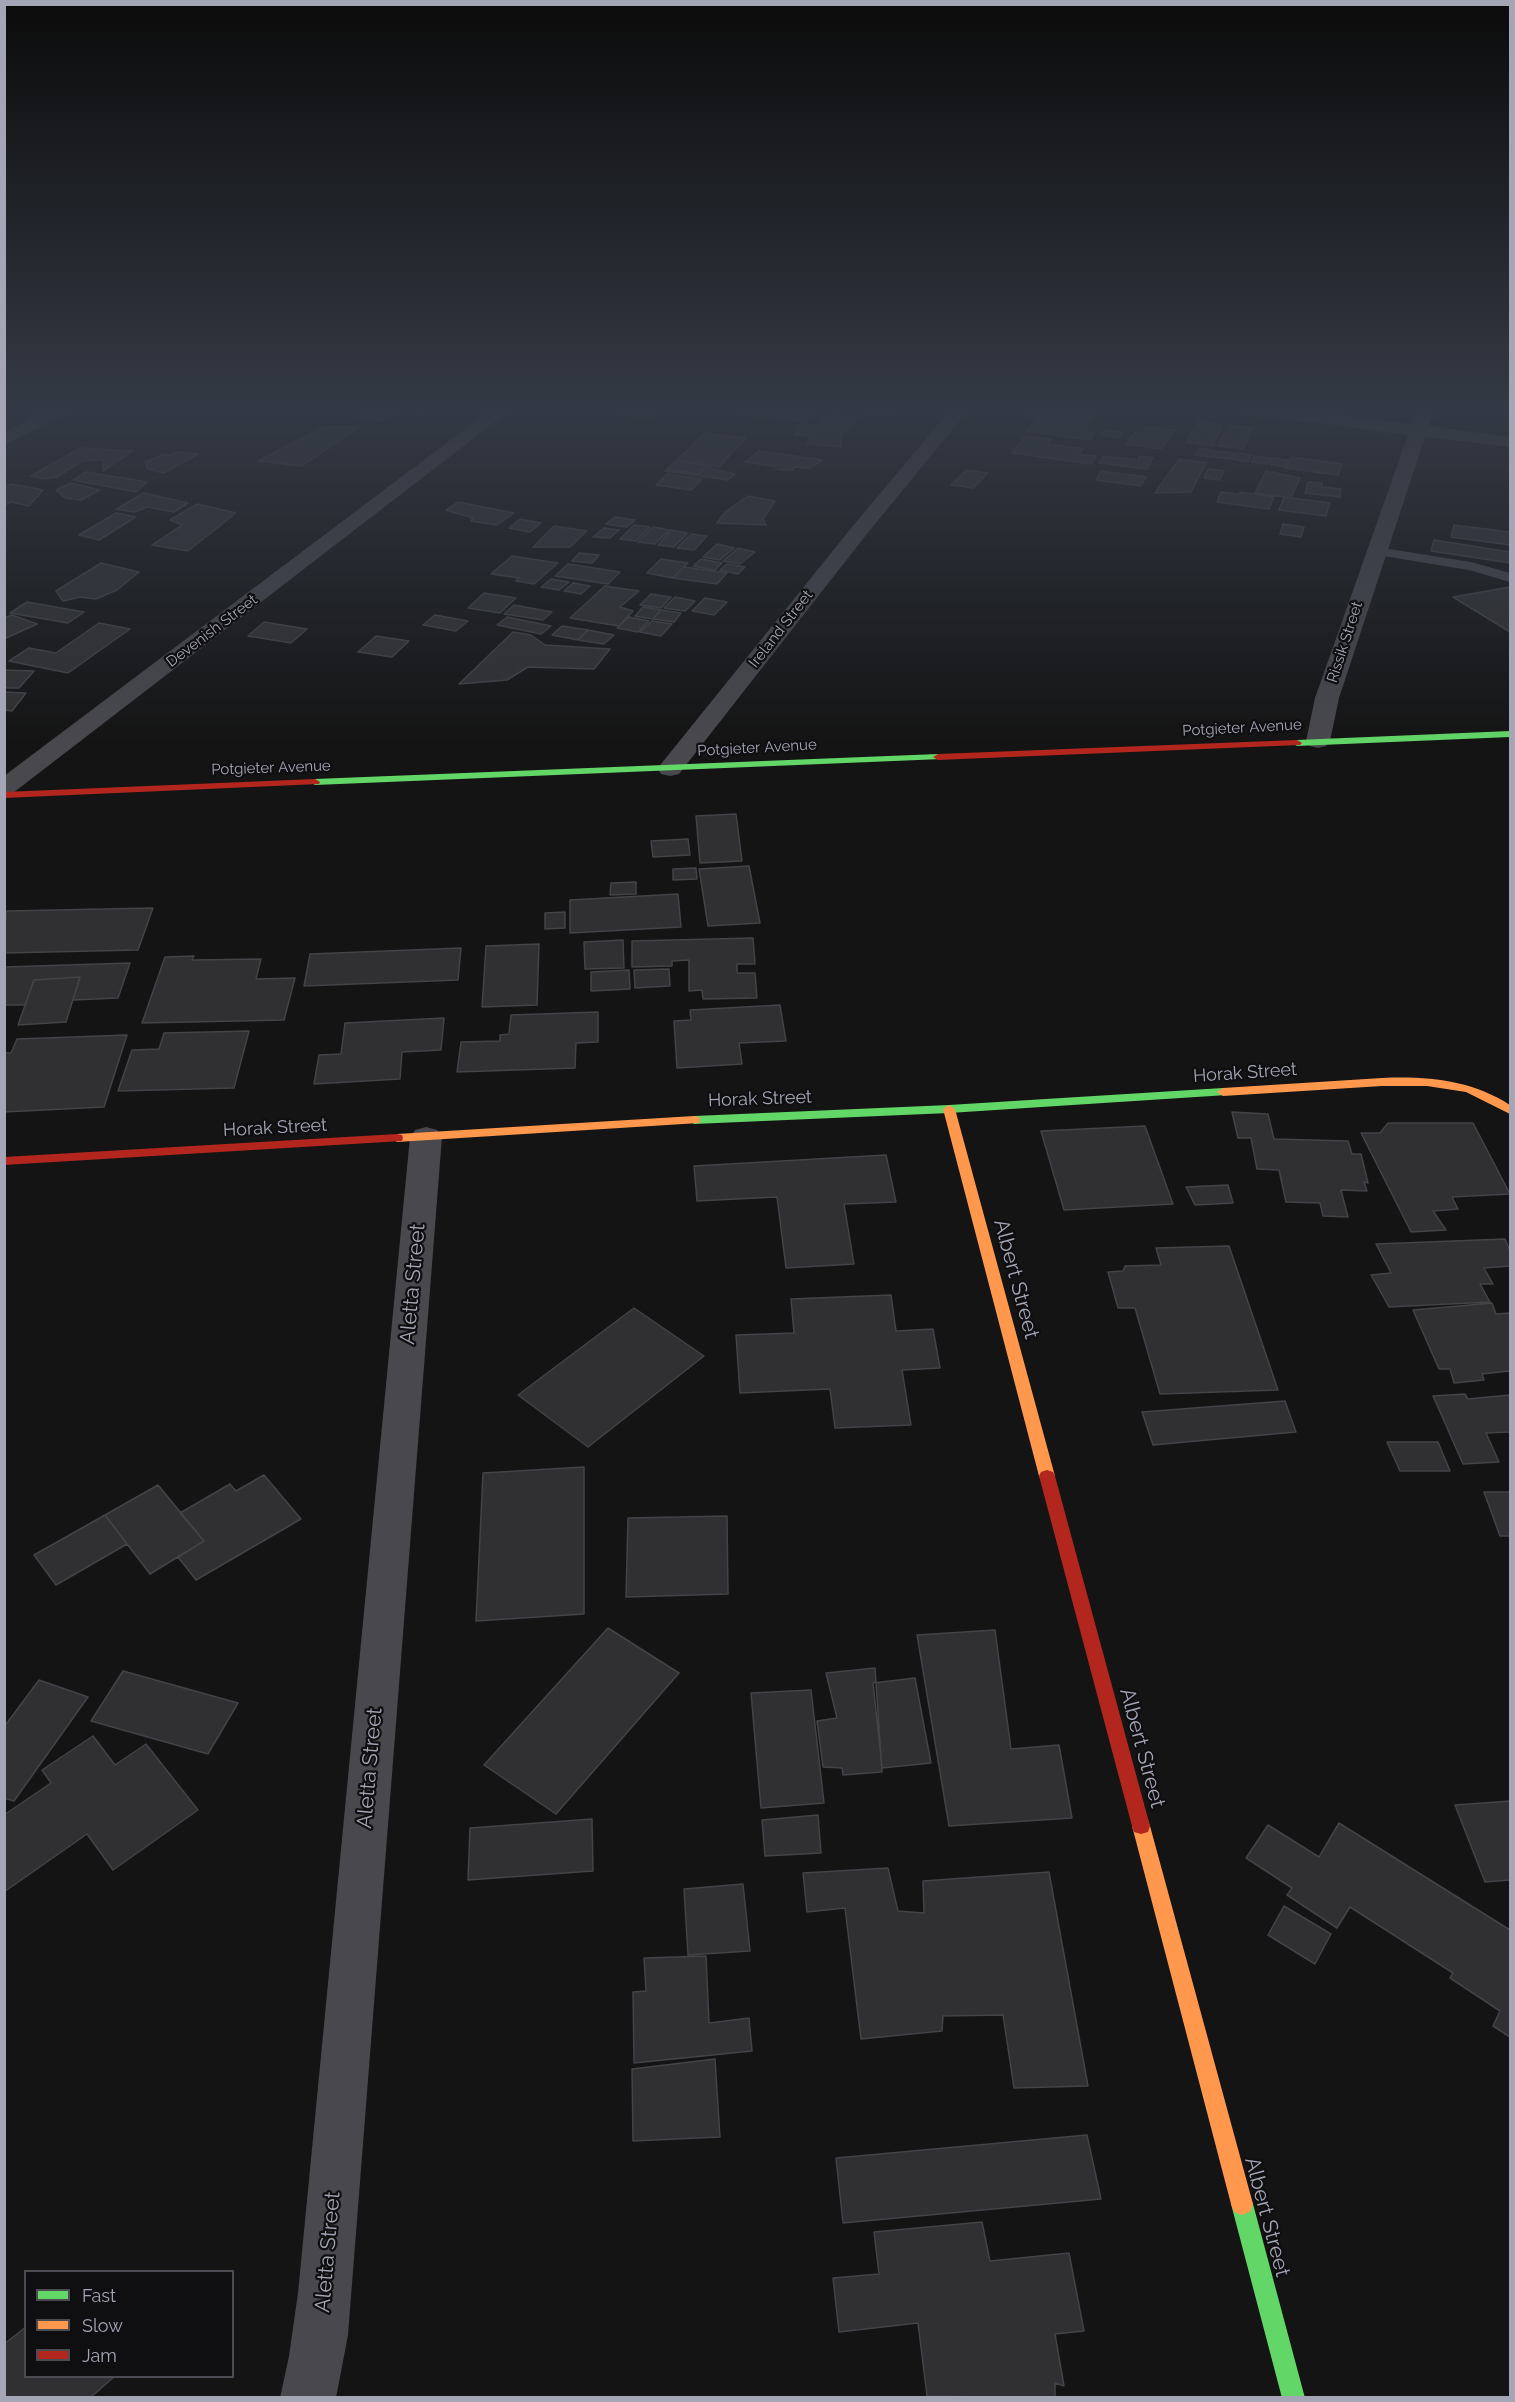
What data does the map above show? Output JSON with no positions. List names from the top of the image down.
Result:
{
  "streets": {
    "street": [
      "Ireland Street",
      "Devenish Street",
      "Rissik Street",
      "Potgieter Avenue",
      "Horak Street",
      "Albert Street",
      "Aletta Street"
    ]
  },
  "crossings": [
    ["Ireland Street", "Potgieter Avenue"],
    ["Rissik Street", "Potgieter Avenue"],
    ["Horak Street", "Albert Street"],
    ["Horak Street", "Aletta Street"]
  ],
  "legend": ["Fast", "Slow", "Jam"]
}
